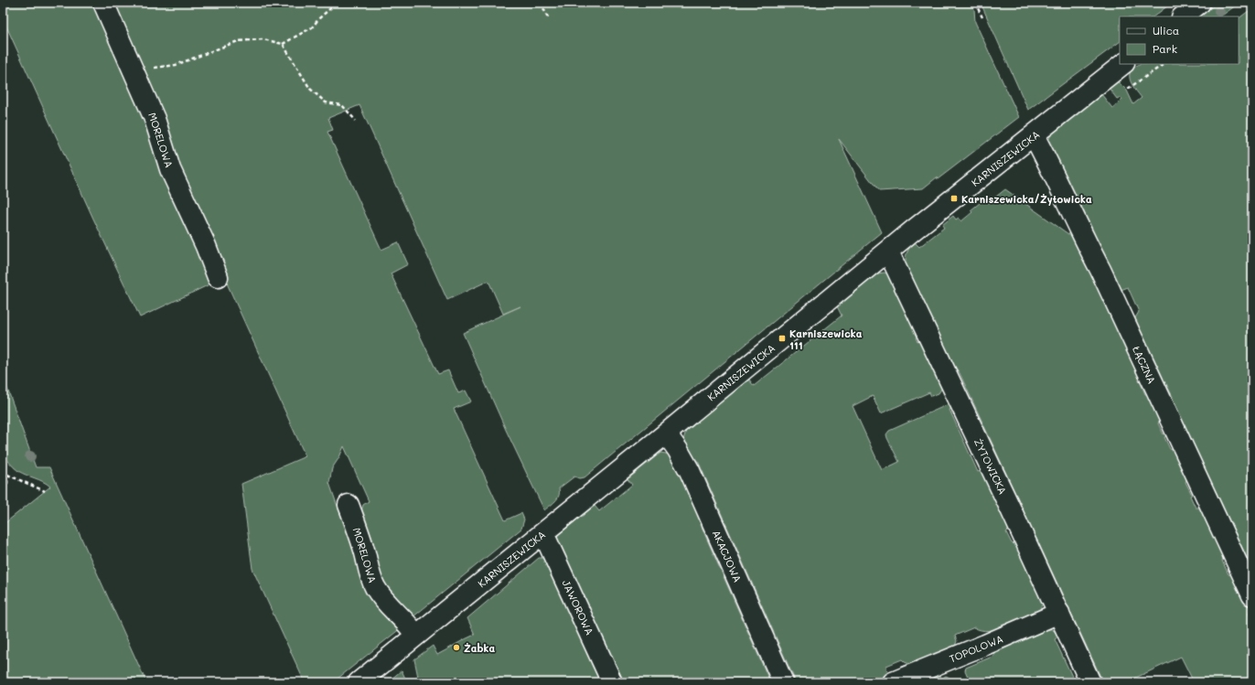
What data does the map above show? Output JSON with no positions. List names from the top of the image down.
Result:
{
  "streets": {
    "street": [
      "MORELOWA",
      "KARNISZEWICKA",
      "ŁĄCZNA",
      "ŻYTOWICKA",
      "AKACJOWA",
      "JAWOROWA",
      "TOPOLOWA"
    ]
  },
  "crossings": [
    ["MORELOWA", "KARNISZEWICKA"],
    ["KARNISZEWICKA", "ŁĄCZNA"],
    ["KARNISZEWICKA", "ŻYTOWICKA"],
    ["KARNISZEWICKA", "AKACJOWA"],
    ["KARNISZEWICKA", "JAWOROWA"],
    ["ŻYTOWICKA", "TOPOLOWA"]
  ],
  "places": {
    "transit": ["Karniszewicka/Żytowicka", "Karniszewicka 111"],
    "other": ["Żabka"]
  },
  "legend": ["Ulica", "Park"]
}
